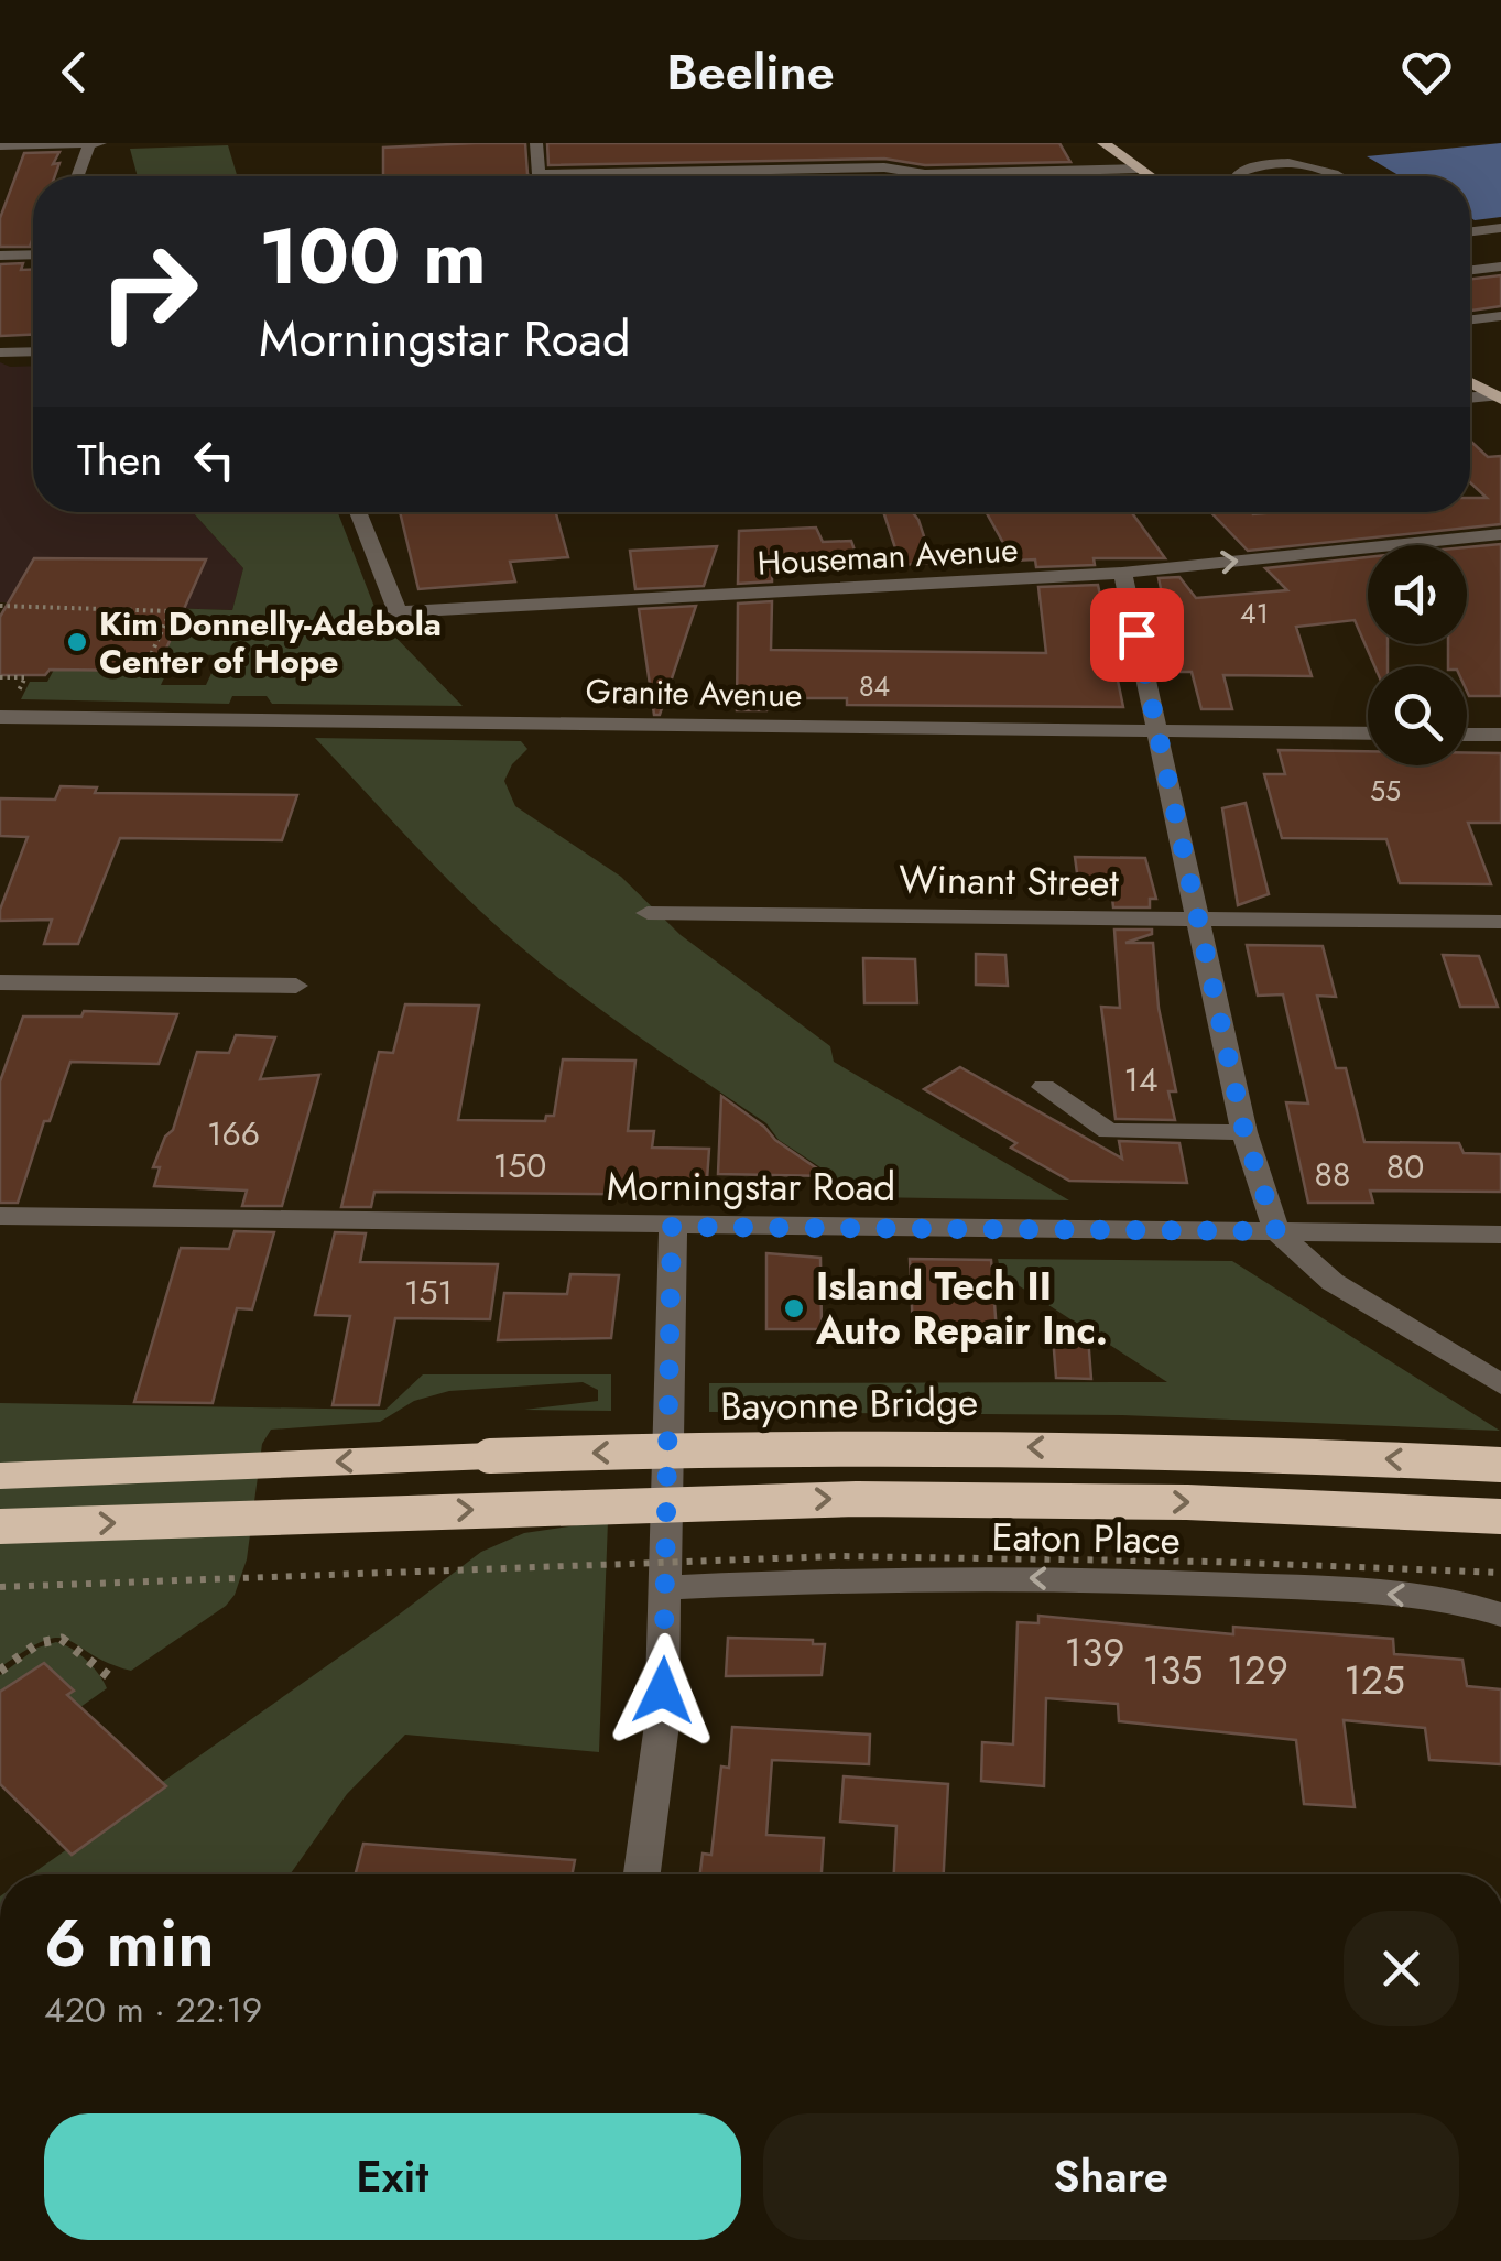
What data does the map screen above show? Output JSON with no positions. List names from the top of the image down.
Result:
{
  "streets": {
    "highway": ["Bayonne Bridge"],
    "street": [
      "Houseman Avenue",
      "Granite Avenue",
      "Winant Street",
      "Morningstar Road",
      "Eaton Place"
    ]
  },
  "one_way": ["Eaton Place"],
  "places": ["Kim Donnelly-Adebola Center of Hope", "Island Tech II Auto Repair Inc."],
  "house_numbers": [
    "41",
    "84",
    "55",
    "14",
    "166",
    "150",
    "80",
    "88",
    "151",
    "139",
    "135",
    "129",
    "125"
  ],
  "page": {
    "header": "Beeline",
    "turn": ["100 m", "Morningstar Road"],
    "then": "Then",
    "heading": ["6 min", "420 m · 22:19"],
    "buttons": ["Exit", "Share"]
  }
}
